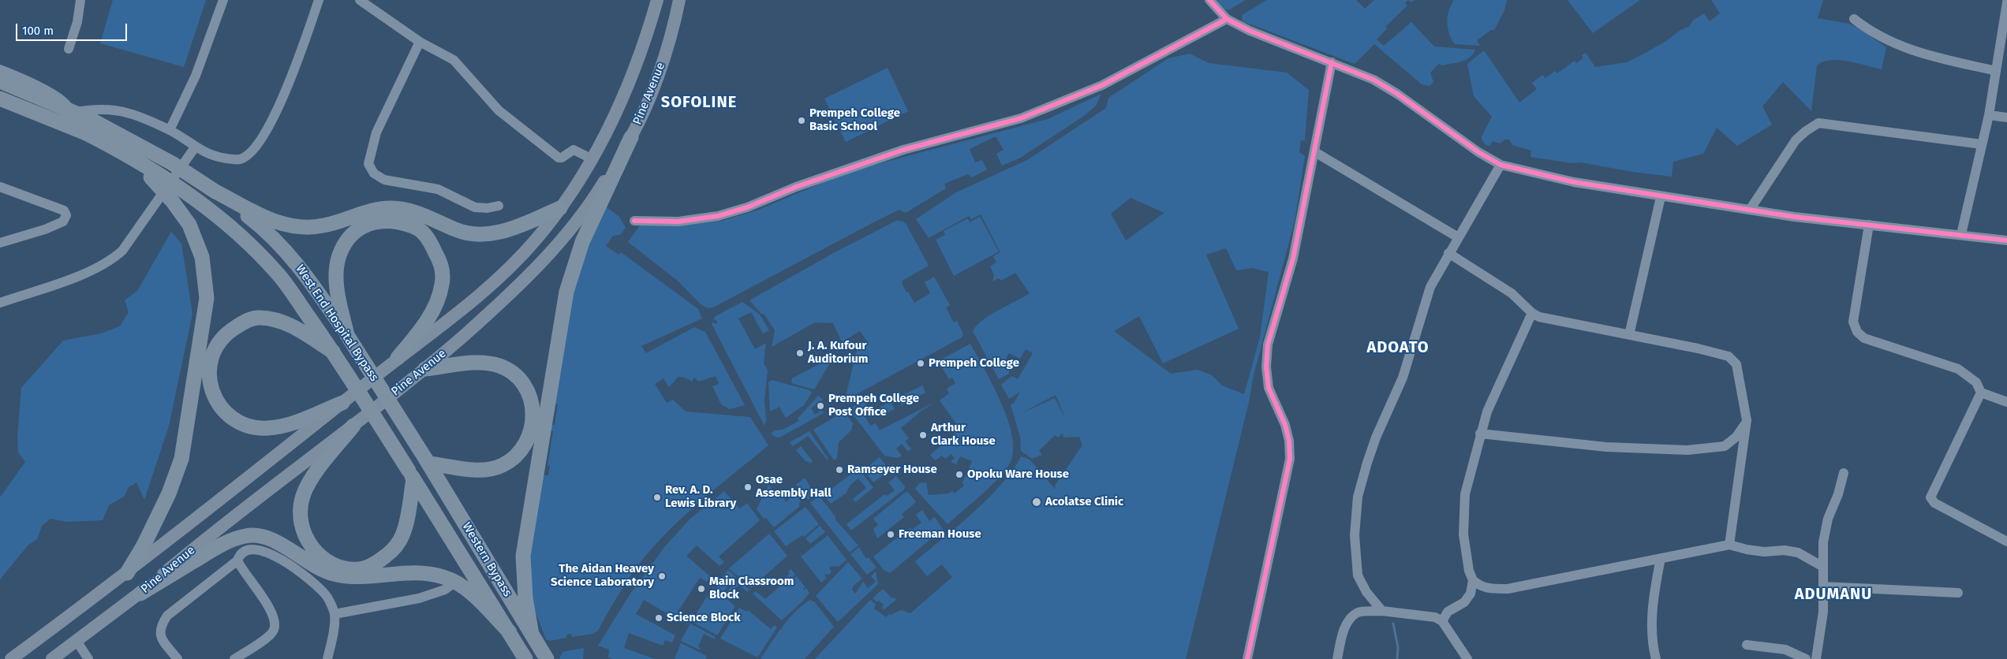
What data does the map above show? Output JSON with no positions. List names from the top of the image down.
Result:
{
  "streets": {
    "highway": ["West End Hospital Bypass", "Western Bypass"],
    "main road": ["Pine Avenue"]
  },
  "crossings": [
    ["West End Hospital Bypass", "Western Bypass"]
  ],
  "districts": ["SOFOLINE", "ADOATO", "ADUMANU"],
  "places": [
    "Prempeh College Basic School",
    "J. A. Kufour Auditorium",
    "Prempeh College",
    "Prempeh College Post Office",
    "Arthur Clark House",
    "Ramseyer House",
    "Opoku Ware House",
    "Osae Assembly Hall",
    "Rev. A. D. Lewis Library",
    "Acolatse Clinic",
    "Freeman House",
    "The Aidan Heavey Science Laboratory",
    "Main Classroom Block",
    "Science Block"
  ],
  "scale_bar": "100 m"
}
